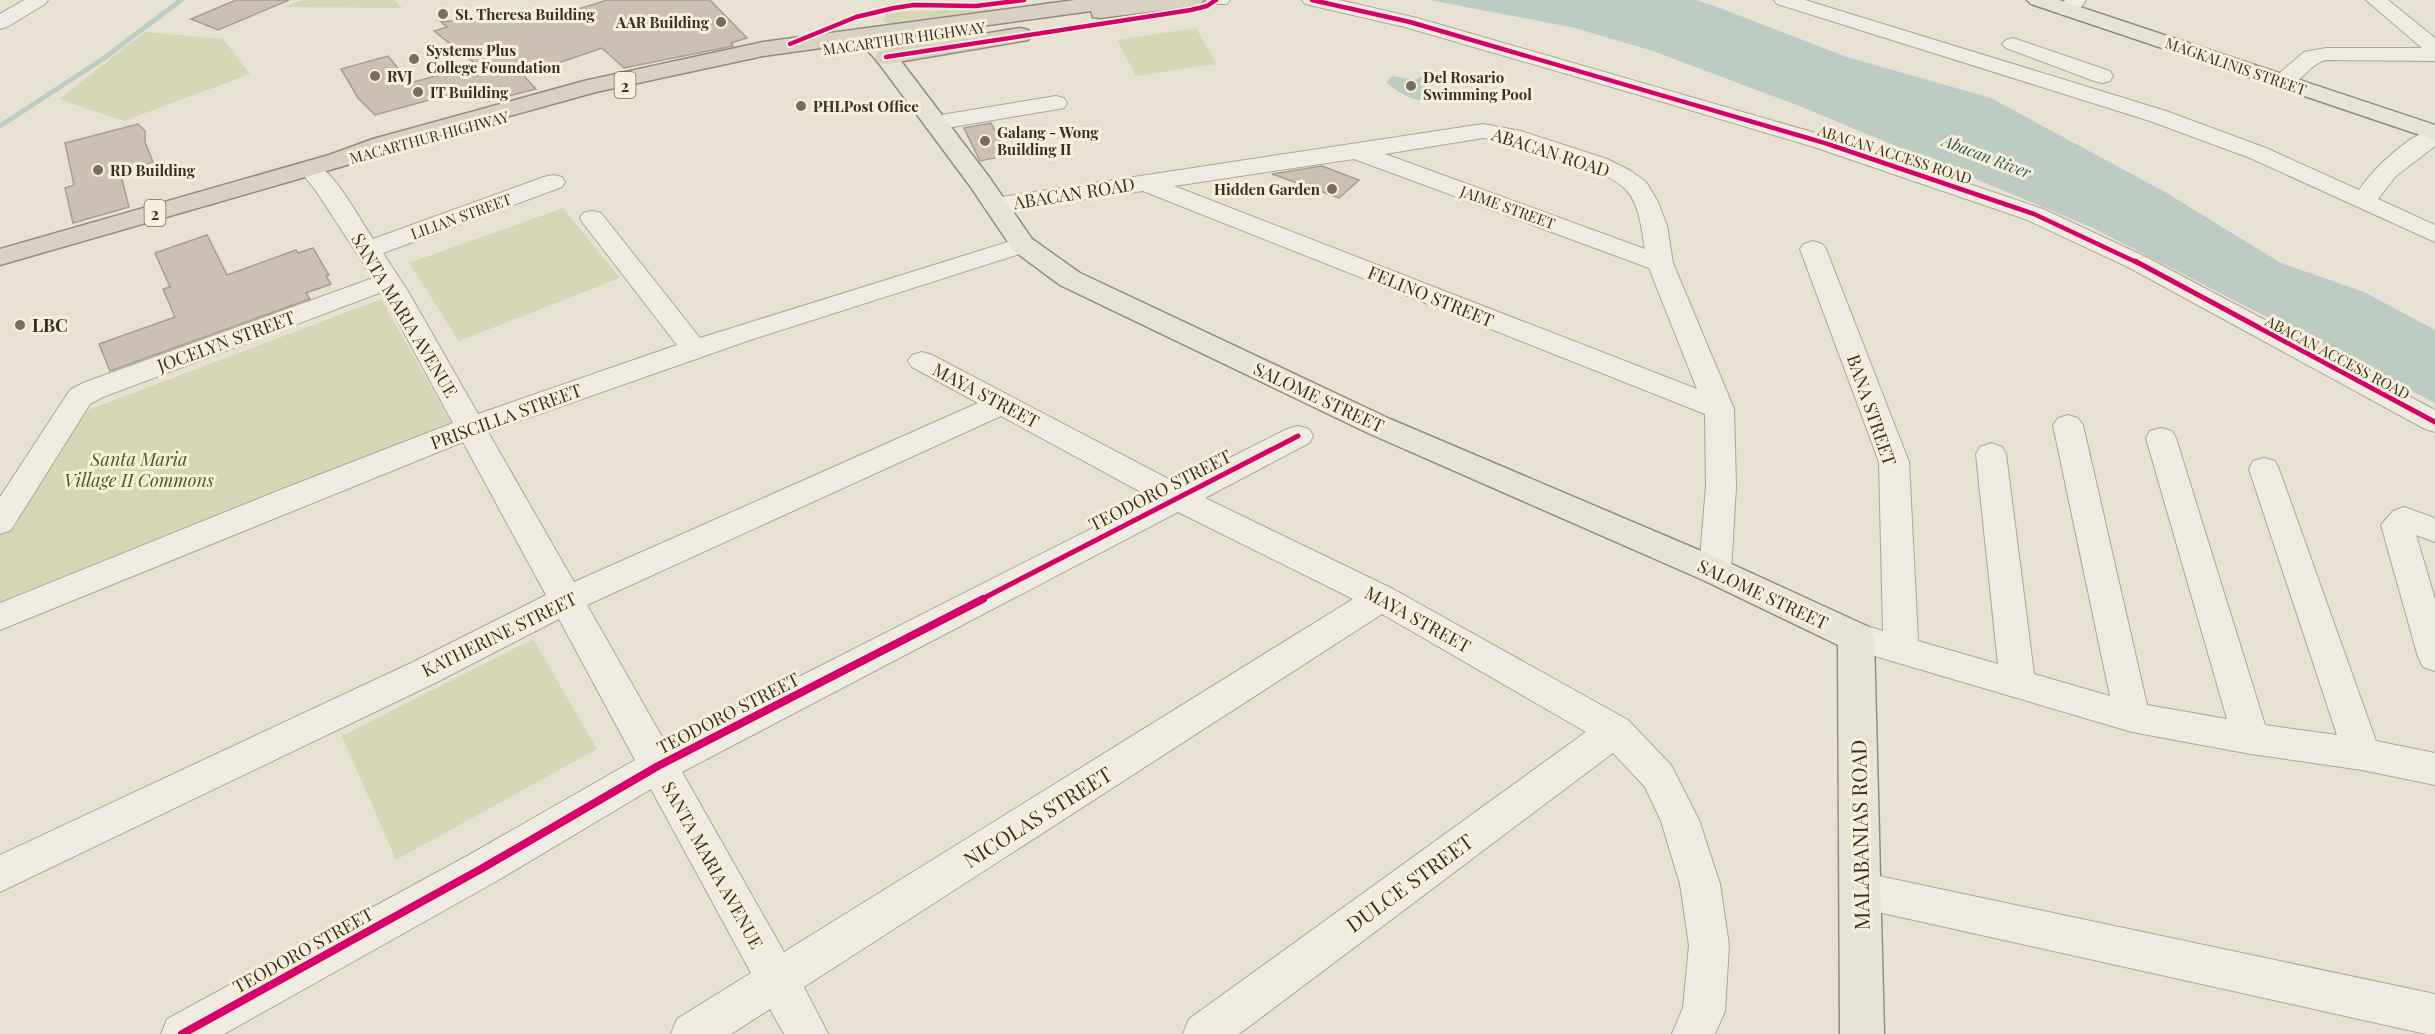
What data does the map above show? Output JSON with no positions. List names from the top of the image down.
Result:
{
  "streets": {
    "highway": ["MACARTHUR HIGHWAY", "2"],
    "main road": ["MAGKALINIS STREET", "SALOME STREET", "MALABANIAS ROAD"],
    "street": [
      "ABACAN ROAD",
      "ABACAN ACCESS ROAD",
      "JAIME STREET",
      "LILIAN STREET",
      "FELINO STREET",
      "SANTA MARIA AVENUE",
      "JOCELYN STREET",
      "MAYA STREET",
      "BANA STREET",
      "PRISCILLA STREET",
      "TEODORO STREET",
      "KATHERINE STREET",
      "NICOLAS STREET",
      "DULCE STREET"
    ]
  },
  "crossings": [
    ["MACARTHUR HIGHWAY", "SANTA MARIA AVENUE"],
    ["MACARTHUR HIGHWAY", "SALOME STREET"],
    ["ABACAN ROAD", "JAIME STREET"],
    ["ABACAN ROAD", "FELINO STREET"],
    ["ABACAN ROAD", "SALOME STREET"],
    ["LILIAN STREET", "SANTA MARIA AVENUE"],
    ["SANTA MARIA AVENUE", "JOCELYN STREET"],
    ["SANTA MARIA AVENUE", "PRISCILLA STREET"],
    ["SANTA MARIA AVENUE", "TEODORO STREET"],
    ["SANTA MARIA AVENUE", "KATHERINE STREET"],
    ["SANTA MARIA AVENUE", "NICOLAS STREET"],
    ["MAYA STREET", "TEODORO STREET"],
    ["MAYA STREET", "KATHERINE STREET"],
    ["MAYA STREET", "NICOLAS STREET"],
    ["MAYA STREET", "DULCE STREET"],
    ["SALOME STREET", "PRISCILLA STREET"],
    ["SALOME STREET", "MALABANIAS ROAD"]
  ],
  "water": ["Abacan River"],
  "parks": ["Santa Maria Village II Commons"],
  "places": [
    "St. Theresa Building",
    "AAR Building",
    "Systems Plus College Foundation",
    "RVJ",
    "Del Rosario Swimming Pool",
    "IT Building",
    "PHLPost Office",
    "Galang - Wong Building II",
    "RD Building",
    "Hidden Garden",
    "LBC"
  ]
}
